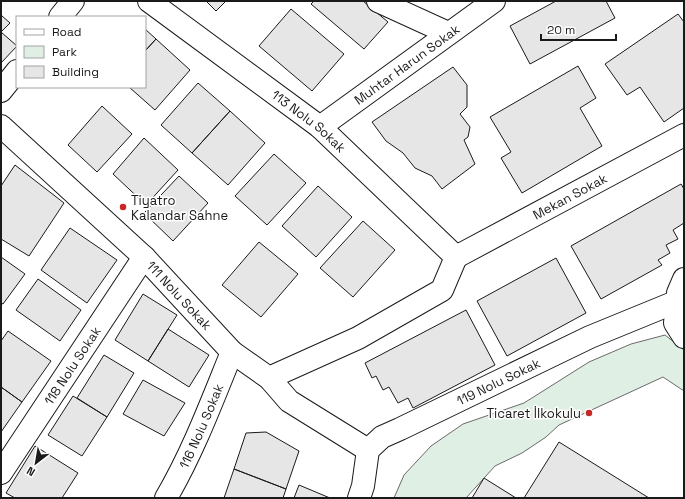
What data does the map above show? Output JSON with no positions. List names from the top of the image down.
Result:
{
  "streets": {
    "street": [
      "Muhtar Harun Sokak",
      "113 Nolu Sokak",
      "Mekan Sokak",
      "111 Nolu Sokak",
      "118 Nolu Sokak",
      "119 Nolu Sokak",
      "116 Nolu Sokak"
    ]
  },
  "crossings": [
    ["Muhtar Harun Sokak", "113 Nolu Sokak"],
    ["113 Nolu Sokak", "Mekan Sokak"],
    ["111 Nolu Sokak", "118 Nolu Sokak"],
    ["111 Nolu Sokak", "119 Nolu Sokak"],
    ["111 Nolu Sokak", "116 Nolu Sokak"]
  ],
  "places": ["Tiyatro Kalandar Sahne", "Ticaret İlkokulu"],
  "legend": ["Road", "Park", "Building"],
  "scale_bar": "20 m",
  "north": "bottom left"
}
